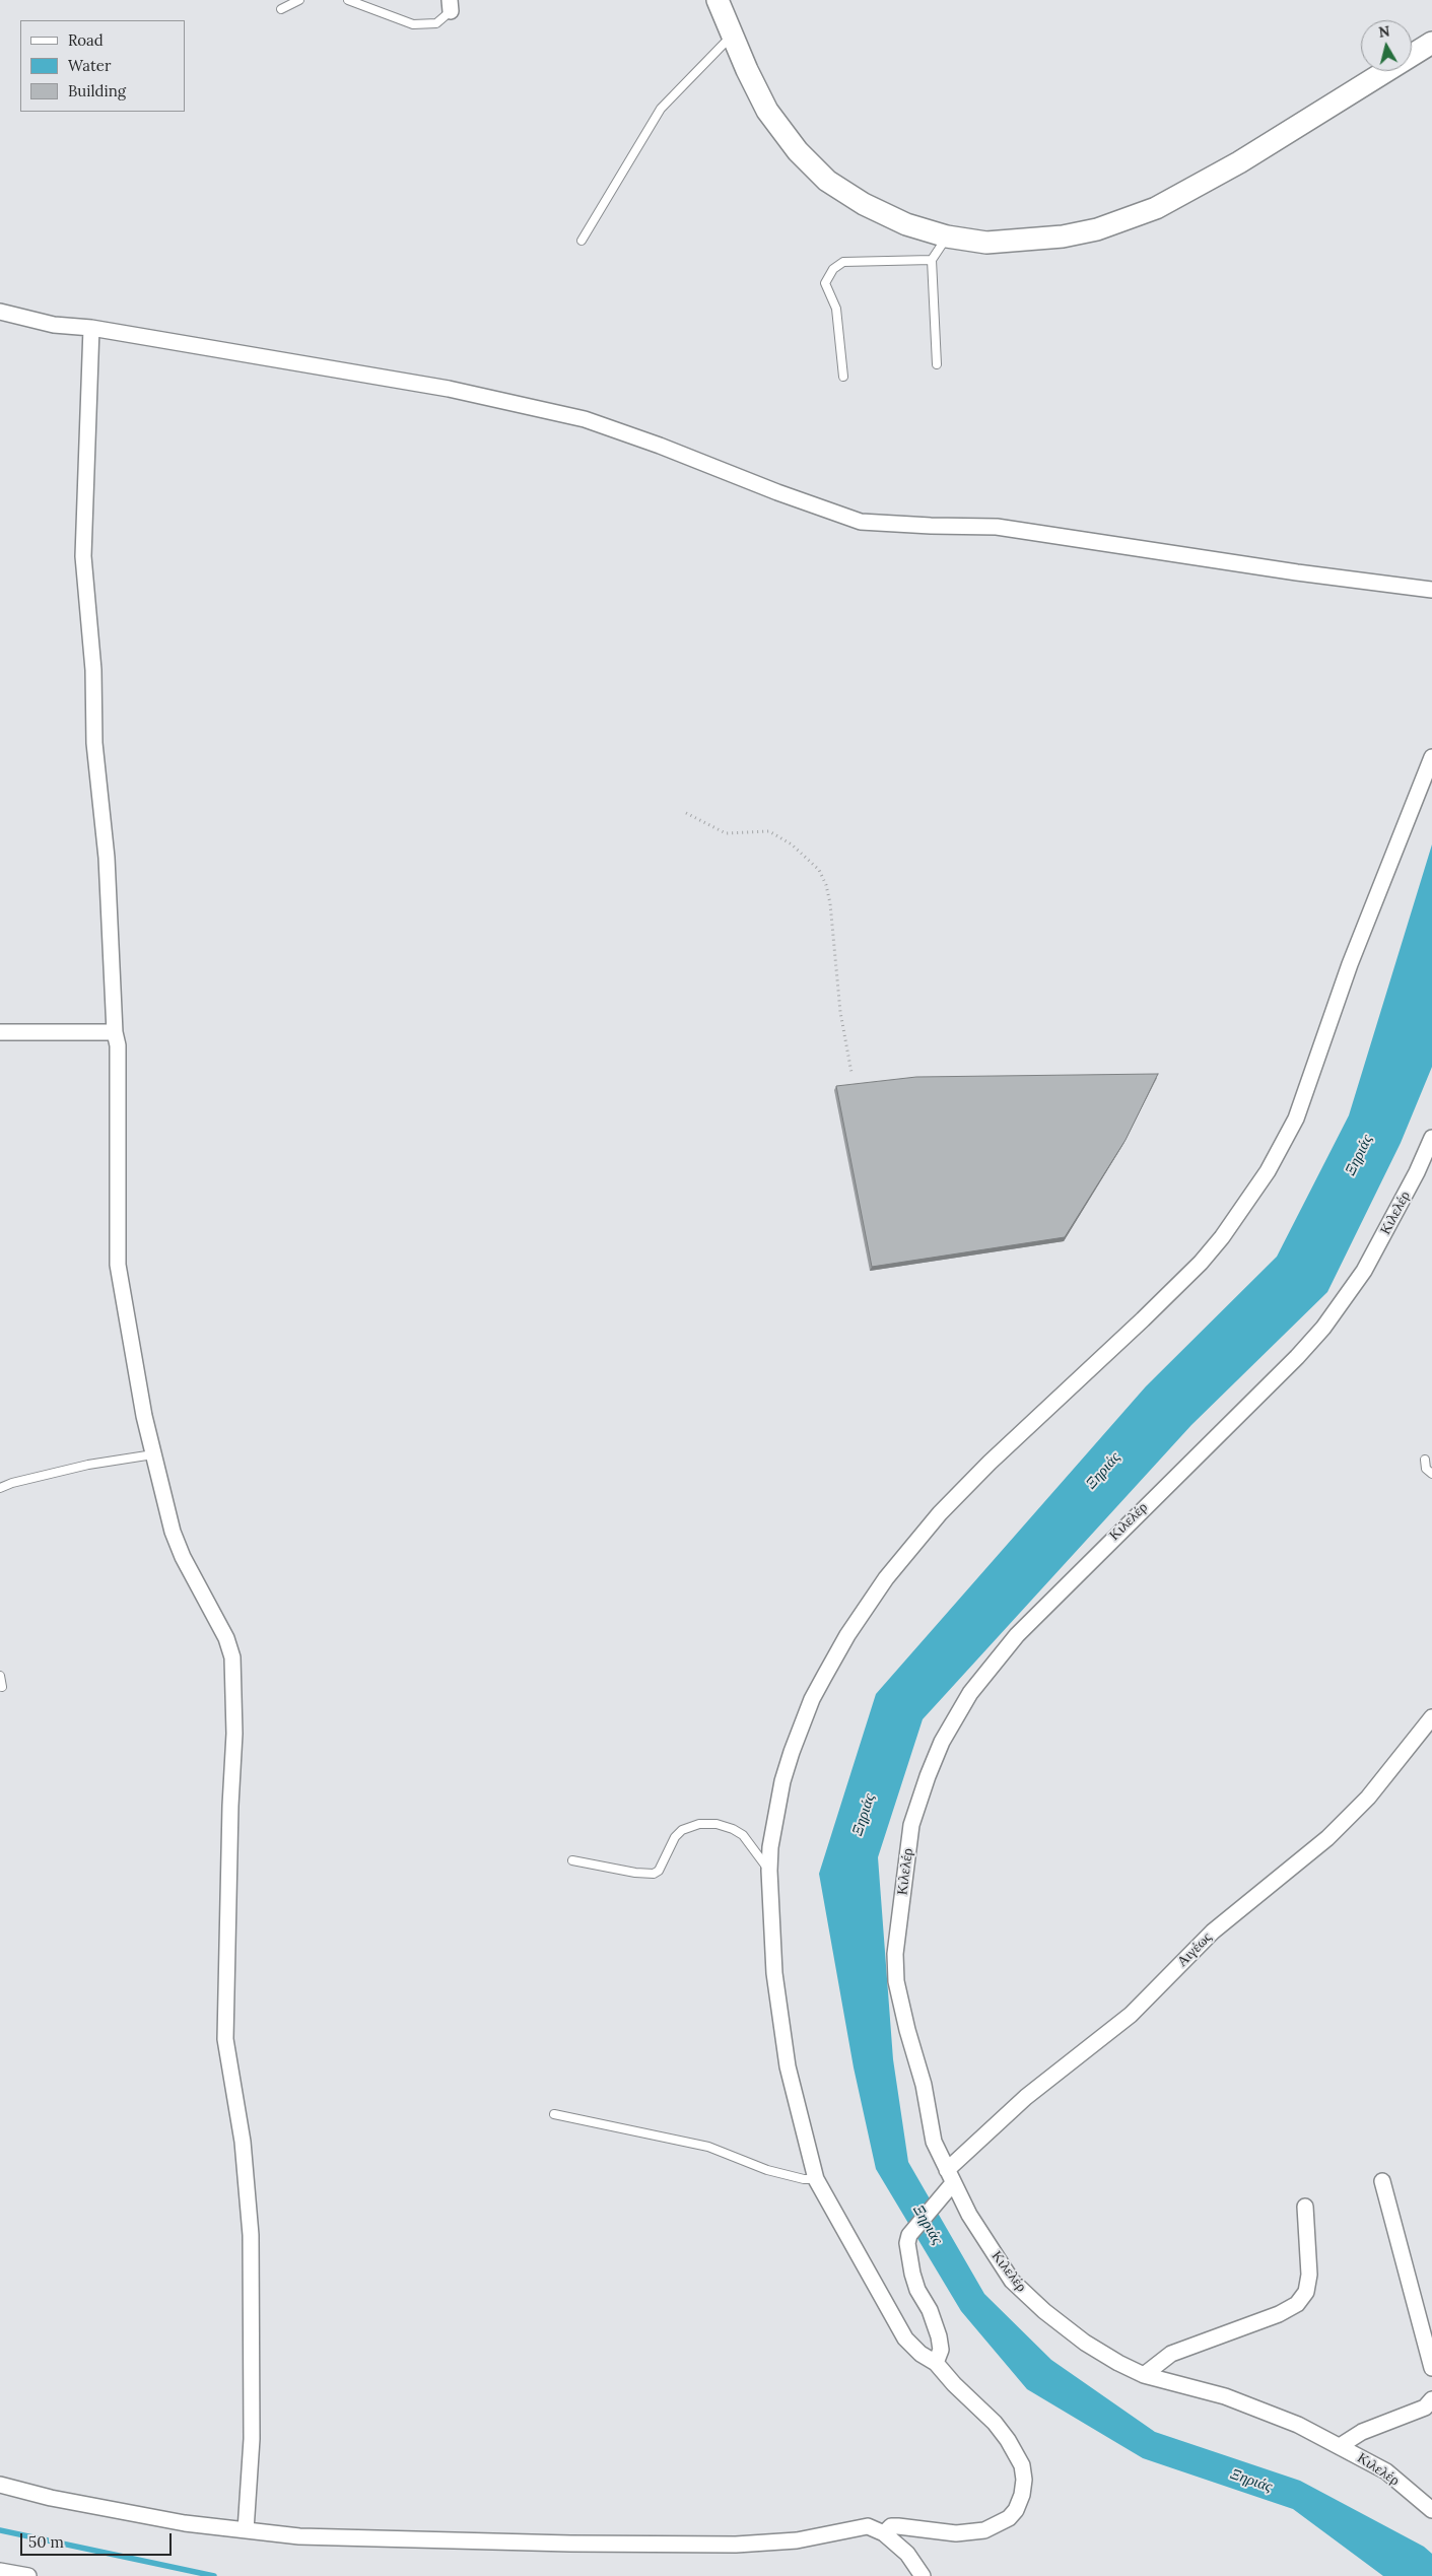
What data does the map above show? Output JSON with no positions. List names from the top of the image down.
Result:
{
  "streets": {
    "street": ["Κιλελέρ", "Αιγέως"]
  },
  "crossings": [
    ["Κιλελέρ", "Αιγέως"]
  ],
  "water": ["Ξηριάς"],
  "legend": ["Road", "Water", "Building"],
  "scale_bar": "50 m",
  "north": "top"
}
